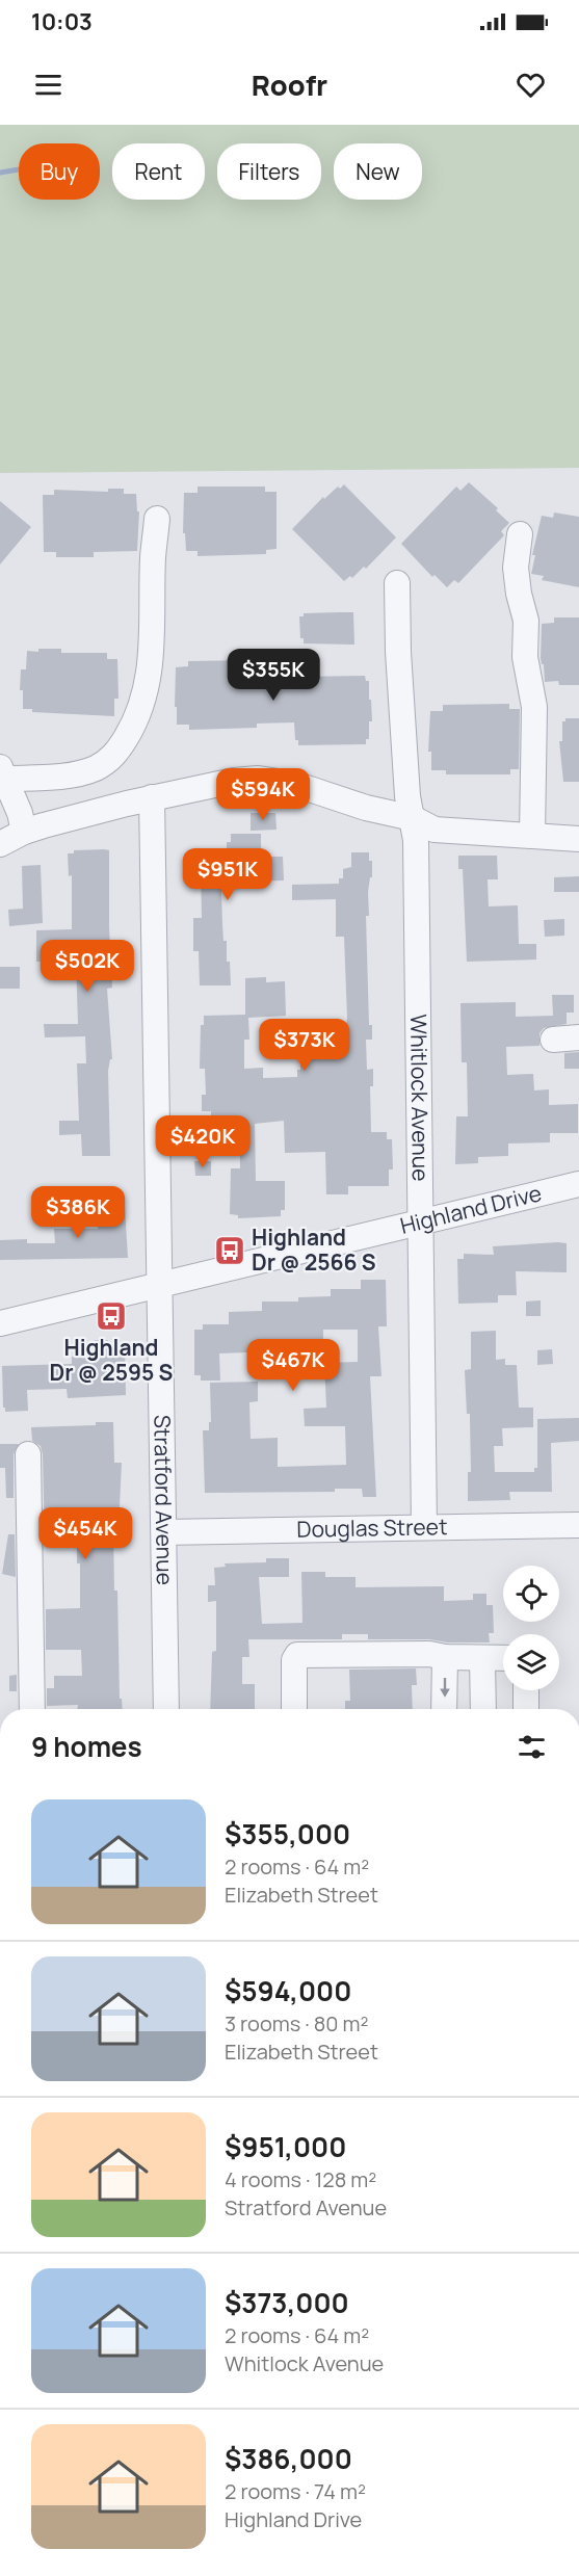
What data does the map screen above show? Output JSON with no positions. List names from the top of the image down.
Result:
{
  "streets": {
    "street": [
      "Whitlock Avenue",
      "Highland Drive",
      "Stratford Avenue",
      "Douglas Street"
    ]
  },
  "crossings": [
    ["Whitlock Avenue", "Highland Drive"],
    ["Whitlock Avenue", "Douglas Street"],
    ["Highland Drive", "Stratford Avenue"],
    ["Stratford Avenue", "Douglas Street"]
  ],
  "places": {
    "bus stop": ["Highland Dr @ 2566 S", "Highland Dr @ 2595 S"]
  },
  "page": {
    "status": "10:03",
    "header": "Roofr",
    "chip": [
      "Buy",
      "Rent",
      "Filters",
      "New"
    ],
    "price": [
      "$355K",
      "$594K",
      "$951K",
      "$502K",
      "$373K",
      "$420K",
      "$386K",
      "$467K",
      "$454K"
    ],
    "heading": "9 homes",
    "list": [
      {
        "name": "$355,000",
        "note": "2 rooms · 64 m² · Elizabeth Street"
      },
      {
        "name": "$594,000",
        "note": "3 rooms · 80 m² · Elizabeth Street"
      },
      {
        "name": "$951,000",
        "note": "4 rooms · 128 m² · Stratford Avenue"
      },
      {
        "name": "$373,000",
        "note": "2 rooms · 64 m² · Whitlock Avenue"
      },
      {
        "name": "$386,000",
        "note": "2 rooms · 74 m² · Highland Drive"
      }
    ]
  }
}
